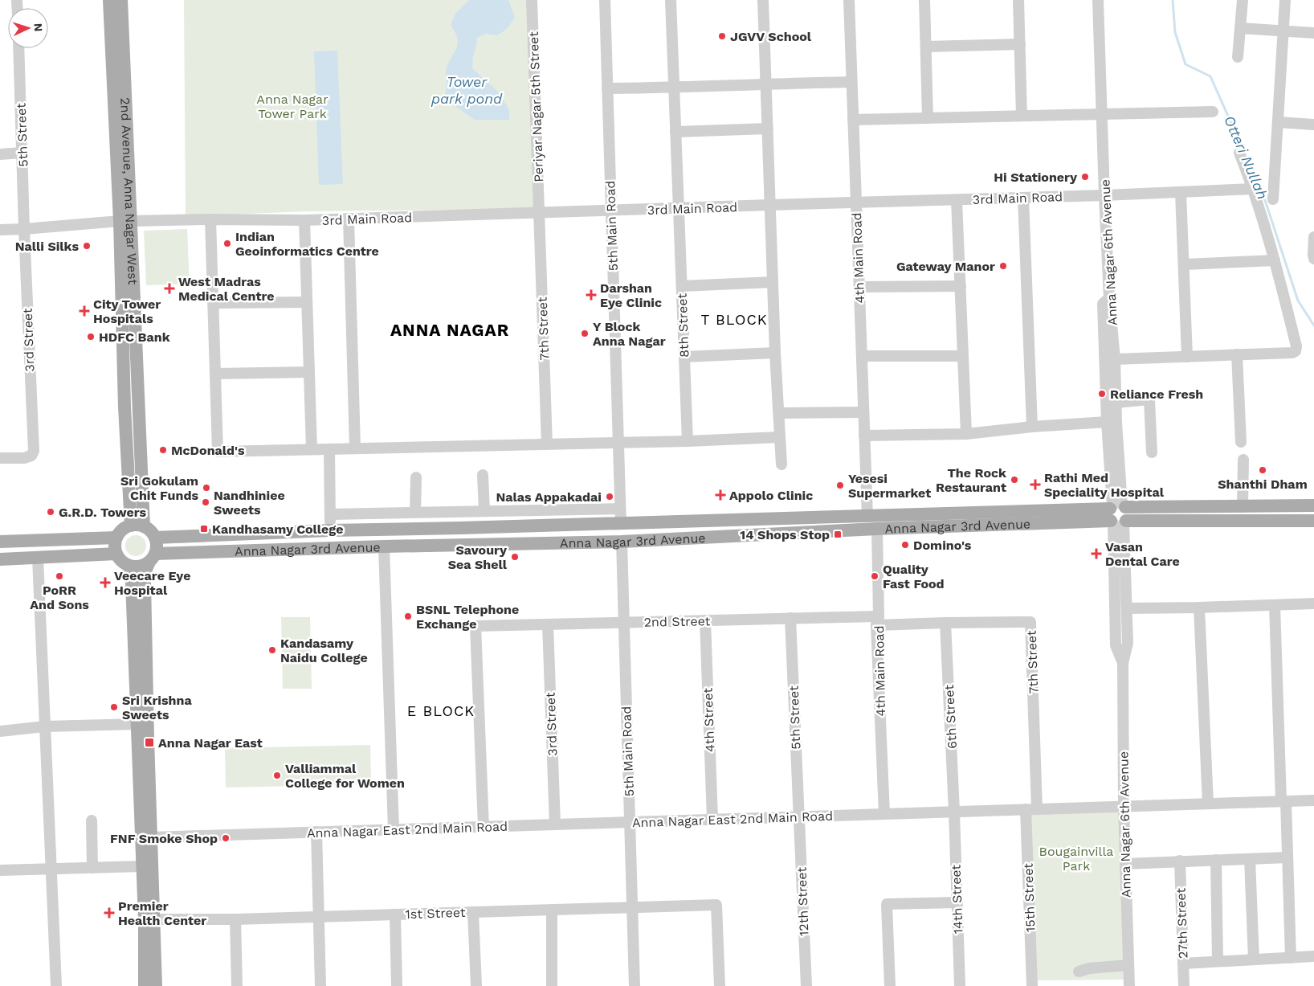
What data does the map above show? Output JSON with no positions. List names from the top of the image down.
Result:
{
  "streets": {
    "main road": ["2nd Avenue, Anna Nagar West", "Anna Nagar 3rd Avenue"],
    "street": [
      "Periyar Nagar 5th Street",
      "5th Street",
      "3rd Main Road",
      "5th Main Road",
      "Anna Nagar 6th Avenue",
      "4th Main Road",
      "8th Street",
      "7th Street",
      "3rd Street",
      "2nd Street",
      "6th Street",
      "4th Street",
      "Anna Nagar East 2nd Main Road",
      "15th Street",
      "14th Street",
      "12th Street",
      "1st Street",
      "27th Street"
    ]
  },
  "crossings": [
    ["Periyar Nagar 5th Street", "3rd Main Road"],
    ["Periyar Nagar 5th Street", "7th Street"],
    ["5th Street", "3rd Main Road"],
    ["5th Street", "3rd Street"],
    ["5th Street", "2nd Street"],
    ["5th Street", "Anna Nagar East 2nd Main Road"],
    ["5th Street", "12th Street"],
    ["2nd Avenue, Anna Nagar West", "3rd Main Road"],
    ["2nd Avenue, Anna Nagar West", "Anna Nagar 3rd Avenue"],
    ["3rd Main Road", "5th Main Road"],
    ["3rd Main Road", "Anna Nagar 6th Avenue"],
    ["3rd Main Road", "4th Main Road"],
    ["3rd Main Road", "8th Street"],
    ["3rd Main Road", "7th Street"],
    ["3rd Main Road", "3rd Street"],
    ["5th Main Road", "Anna Nagar 3rd Avenue"],
    ["5th Main Road", "2nd Street"],
    ["5th Main Road", "Anna Nagar East 2nd Main Road"],
    ["5th Main Road", "1st Street"],
    ["Anna Nagar 6th Avenue", "Anna Nagar 3rd Avenue"],
    ["Anna Nagar 6th Avenue", "Anna Nagar East 2nd Main Road"],
    ["4th Main Road", "7th Street"],
    ["4th Main Road", "Anna Nagar 3rd Avenue"],
    ["4th Main Road", "2nd Street"],
    ["4th Main Road", "Anna Nagar East 2nd Main Road"],
    ["7th Street", "2nd Street"],
    ["7th Street", "6th Street"],
    ["7th Street", "Anna Nagar East 2nd Main Road"],
    ["7th Street", "15th Street"],
    ["3rd Street", "2nd Street"],
    ["3rd Street", "Anna Nagar East 2nd Main Road"],
    ["2nd Street", "4th Street"],
    ["2nd Street", "Anna Nagar East 2nd Main Road"],
    ["6th Street", "Anna Nagar East 2nd Main Road"],
    ["6th Street", "14th Street"],
    ["4th Street", "Anna Nagar East 2nd Main Road"],
    ["Anna Nagar East 2nd Main Road", "15th Street"],
    ["Anna Nagar East 2nd Main Road", "14th Street"],
    ["Anna Nagar East 2nd Main Road", "12th Street"]
  ],
  "districts": ["T BLOCK", "ANNA NAGAR", "E BLOCK"],
  "water": ["Tower park pond", "Otteri Nullah"],
  "parks": ["Anna Nagar Tower Park", "Bougainvilla Park"],
  "places": {
    "other": [
      "JGVV School",
      "Hi Stationery",
      "Indian Geoinformatics Centre",
      "Nalli Silks",
      "Gateway Manor",
      "Y Block Anna Nagar",
      "HDFC Bank",
      "Reliance Fresh",
      "McDonald's",
      "Shanthi Dham",
      "The Rock Restaurant",
      "Yesesi Supermarket",
      "Sri Gokulam Chit Funds",
      "Nalas Appakadai",
      "Nandhiniee Sweets",
      "G.R.D. Towers",
      "Domino's",
      "Savoury Sea Shell",
      "PoRR And Sons",
      "Quality Fast Food",
      "BSNL Telephone Exchange",
      "Kandasamy Naidu College",
      "Sri Krishna Sweets",
      "Valliammal College for Women",
      "FNF Smoke Shop"
    ],
    "health": [
      "West Madras Medical Centre",
      "Darshan Eye Clinic",
      "City Tower Hospitals",
      "Rathi Med Speciality Hospital",
      "Appolo Clinic",
      "Vasan Dental Care",
      "Veecare Eye Hospital",
      "Premier Health Center"
    ],
    "transit": ["Kandhasamy College", "14 Shops Stop", "Anna Nagar East"]
  },
  "north": "right"
}
